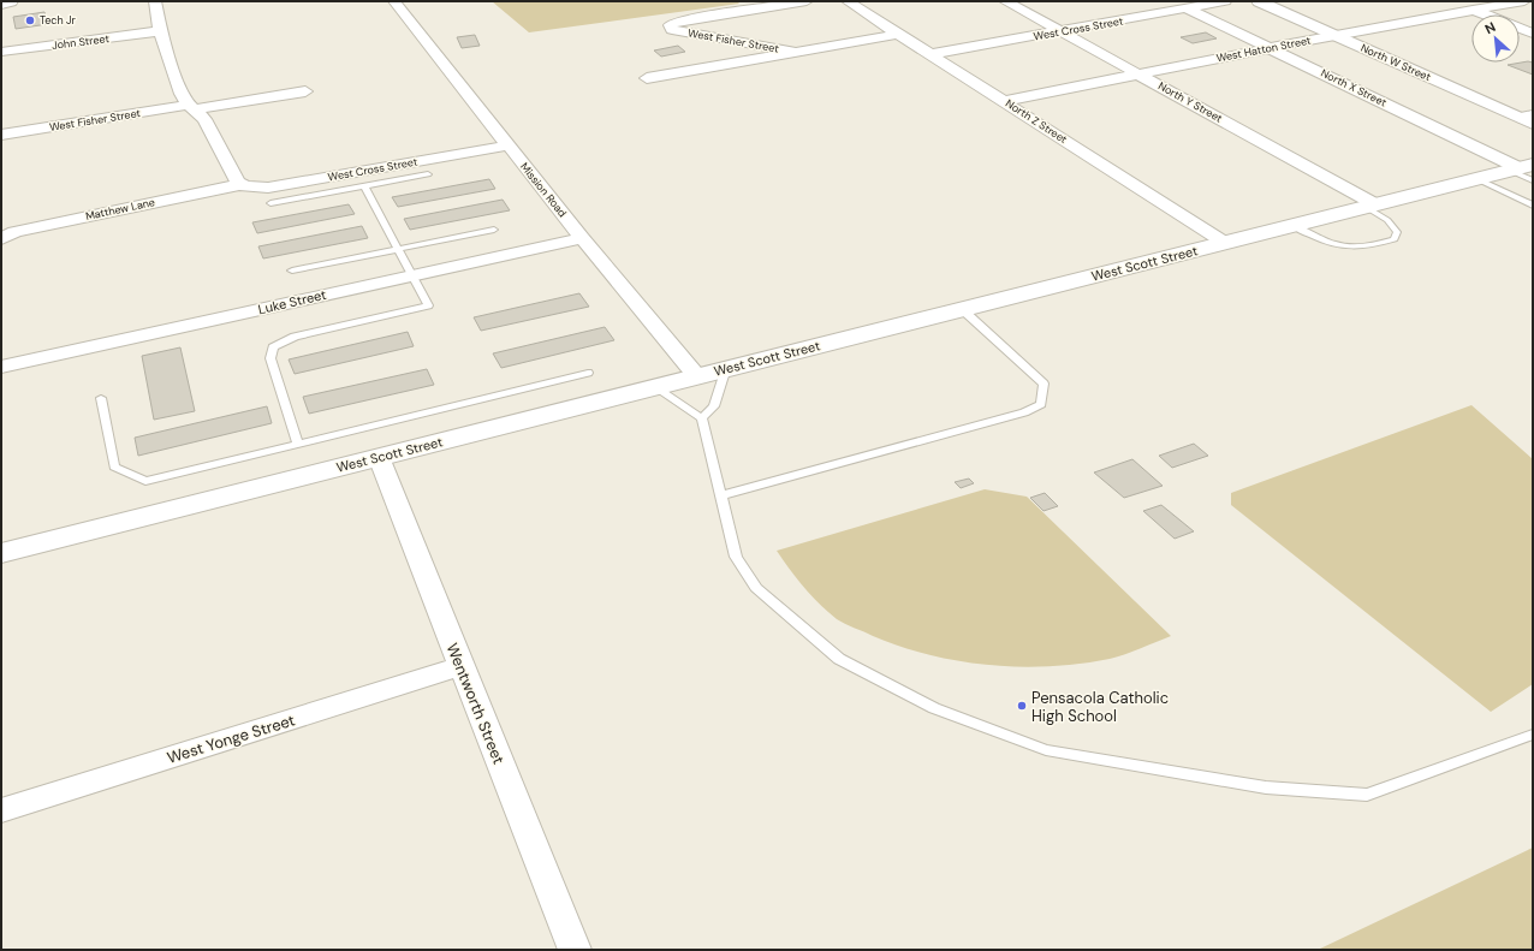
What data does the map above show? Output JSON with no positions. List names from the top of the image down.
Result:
{
  "streets": {
    "street": [
      "West Cross Street",
      "West Fisher Street",
      "John Street",
      "West Hatton Street",
      "North W Street",
      "North X Street",
      "North Y Street",
      "North Z Street",
      "Mission Road",
      "Matthew Lane",
      "West Scott Street",
      "Luke Street",
      "Wentworth Street",
      "West Yonge Street"
    ]
  },
  "crossings": [
    ["West Cross Street", "North X Street"],
    ["West Cross Street", "North Y Street"],
    ["West Cross Street", "North Z Street"],
    ["West Cross Street", "Mission Road"],
    ["West Cross Street", "Matthew Lane"],
    ["West Hatton Street", "North W Street"],
    ["West Hatton Street", "North X Street"],
    ["West Hatton Street", "North Y Street"],
    ["West Hatton Street", "North Z Street"],
    ["North X Street", "West Scott Street"],
    ["North Y Street", "West Scott Street"],
    ["North Z Street", "West Scott Street"],
    ["Mission Road", "West Scott Street"],
    ["Mission Road", "Luke Street"],
    ["West Scott Street", "Wentworth Street"],
    ["Wentworth Street", "West Yonge Street"]
  ],
  "places": ["Tech Jr", "Pensacola Catholic High School"],
  "north": "top left"
}
